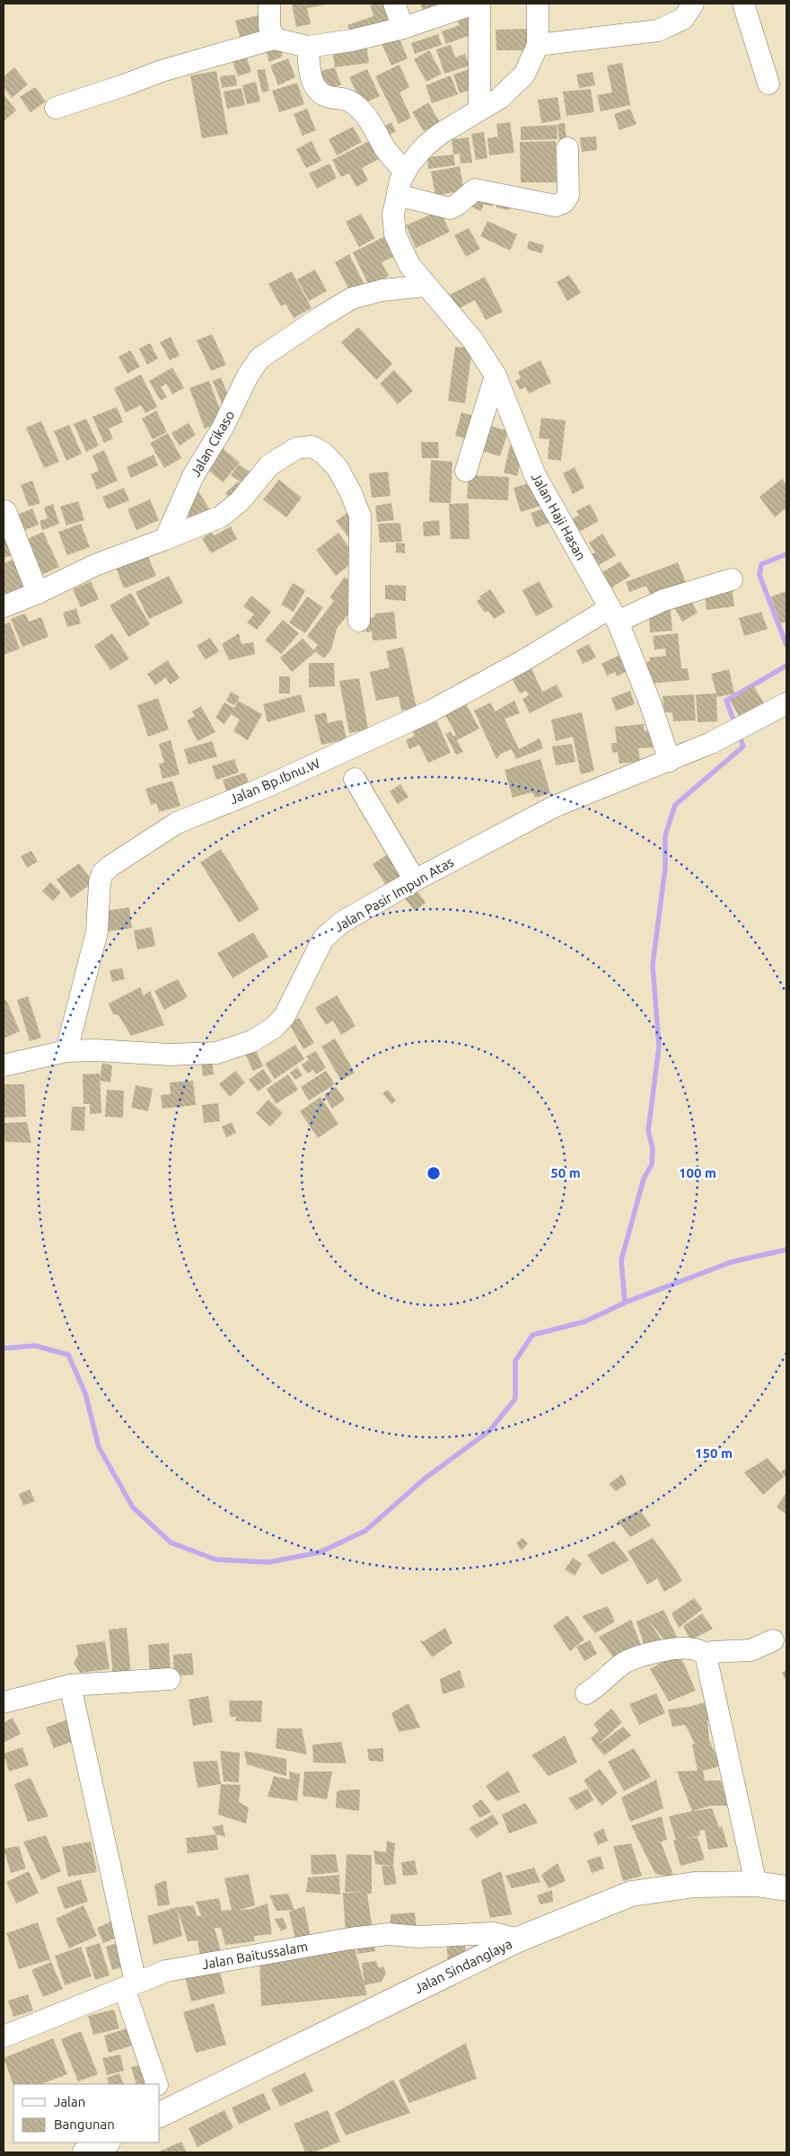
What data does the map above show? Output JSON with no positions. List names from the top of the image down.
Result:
{
  "streets": {
    "street": [
      "Jalan Cikaso",
      "Jalan Haji Hasan",
      "Jalan Bp.Ibnu.W",
      "Jalan Pasir Impun Atas",
      "Jalan Baitussalam",
      "Jalan Sindanglaya"
    ]
  },
  "crossings": [
    ["Jalan Cikaso", "Jalan Haji Hasan"],
    ["Jalan Haji Hasan", "Jalan Bp.Ibnu.W"],
    ["Jalan Haji Hasan", "Jalan Pasir Impun Atas"],
    ["Jalan Bp.Ibnu.W", "Jalan Pasir Impun Atas"],
    ["Jalan Baitussalam", "Jalan Sindanglaya"]
  ],
  "legend": ["Jalan", "Bangunan"],
  "rings": ["50 m", "100 m", "150 m"]
}
